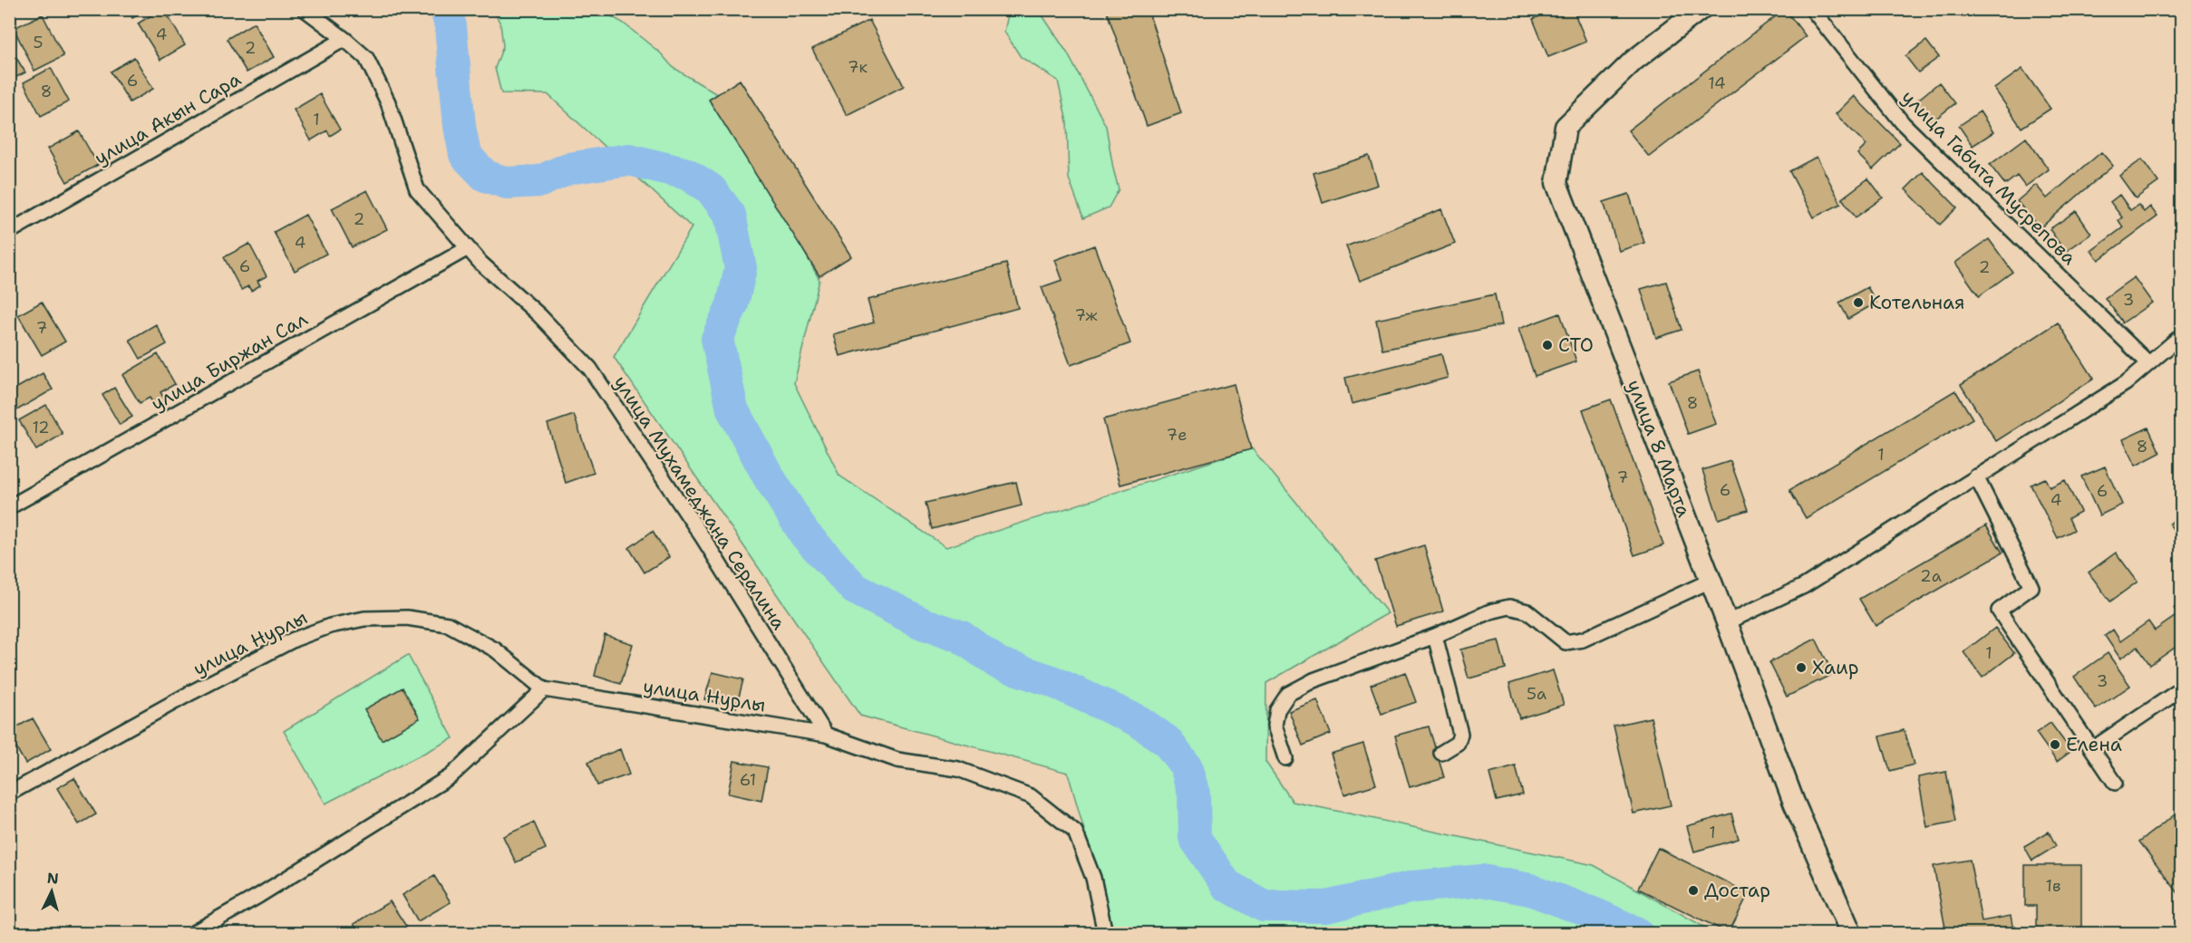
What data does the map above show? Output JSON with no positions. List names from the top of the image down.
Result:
{
  "streets": {
    "street": [
      "улица Акын Сара",
      "улица Габита Мусрепова",
      "улица Биржан Сал",
      "улица 8 Марта",
      "улица Мухамеджана Сералина",
      "улица Нурлы"
    ]
  },
  "crossings": [
    ["улица Акын Сара", "улица Мухамеджана Сералина"],
    ["улица Биржан Сал", "улица Мухамеджана Сералина"],
    ["улица Мухамеджана Сералина", "улица Нурлы"]
  ],
  "places": [
    "Котельная",
    "СТО",
    "Хаир",
    "Елена",
    "Достар"
  ],
  "house_numbers": [
    "4",
    "5",
    "2",
    "7к",
    "6",
    "14",
    "8",
    "1",
    "2",
    "4",
    "6",
    "2",
    "3",
    "7ж",
    "7",
    "8",
    "12",
    "7е",
    "8",
    "1",
    "7",
    "6",
    "6",
    "4",
    "2а",
    "1",
    "3",
    "5а",
    "61",
    "1",
    "1в"
  ],
  "north": "top"
}
